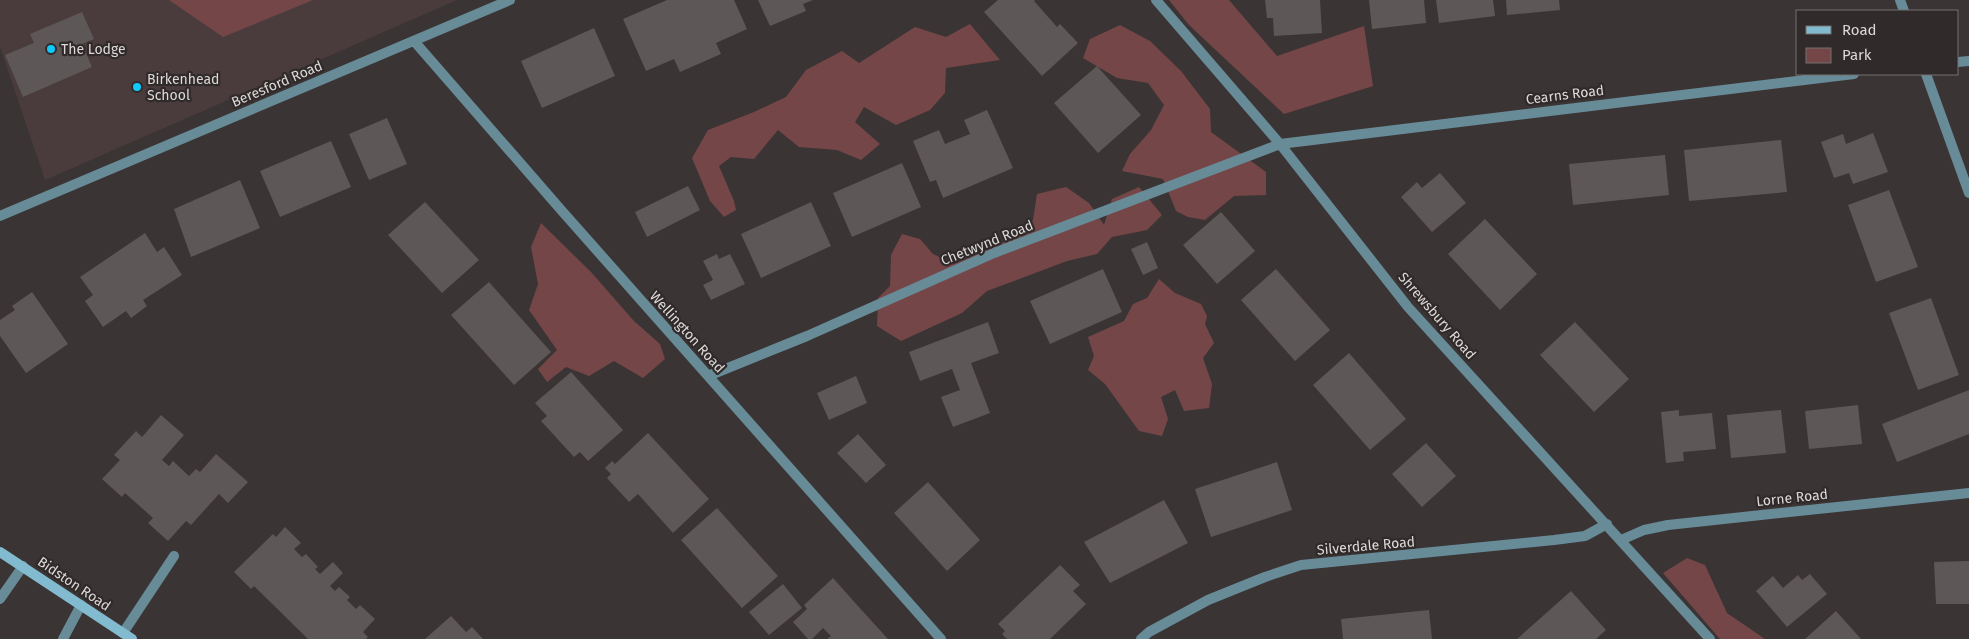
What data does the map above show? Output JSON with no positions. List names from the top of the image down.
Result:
{
  "streets": {
    "main road": ["Bidston Road"],
    "street": [
      "Beresford Road",
      "Cearns Road",
      "Chetwynd Road",
      "Shrewsbury Road",
      "Wellington Road",
      "Lorne Road",
      "Silverdale Road"
    ]
  },
  "crossings": [
    ["Beresford Road", "Wellington Road"],
    ["Cearns Road", "Chetwynd Road"],
    ["Cearns Road", "Shrewsbury Road"],
    ["Chetwynd Road", "Shrewsbury Road"],
    ["Chetwynd Road", "Wellington Road"],
    ["Shrewsbury Road", "Lorne Road"],
    ["Shrewsbury Road", "Silverdale Road"]
  ],
  "places": ["The Lodge", "Birkenhead School"],
  "legend": ["Road", "Park"]
}
